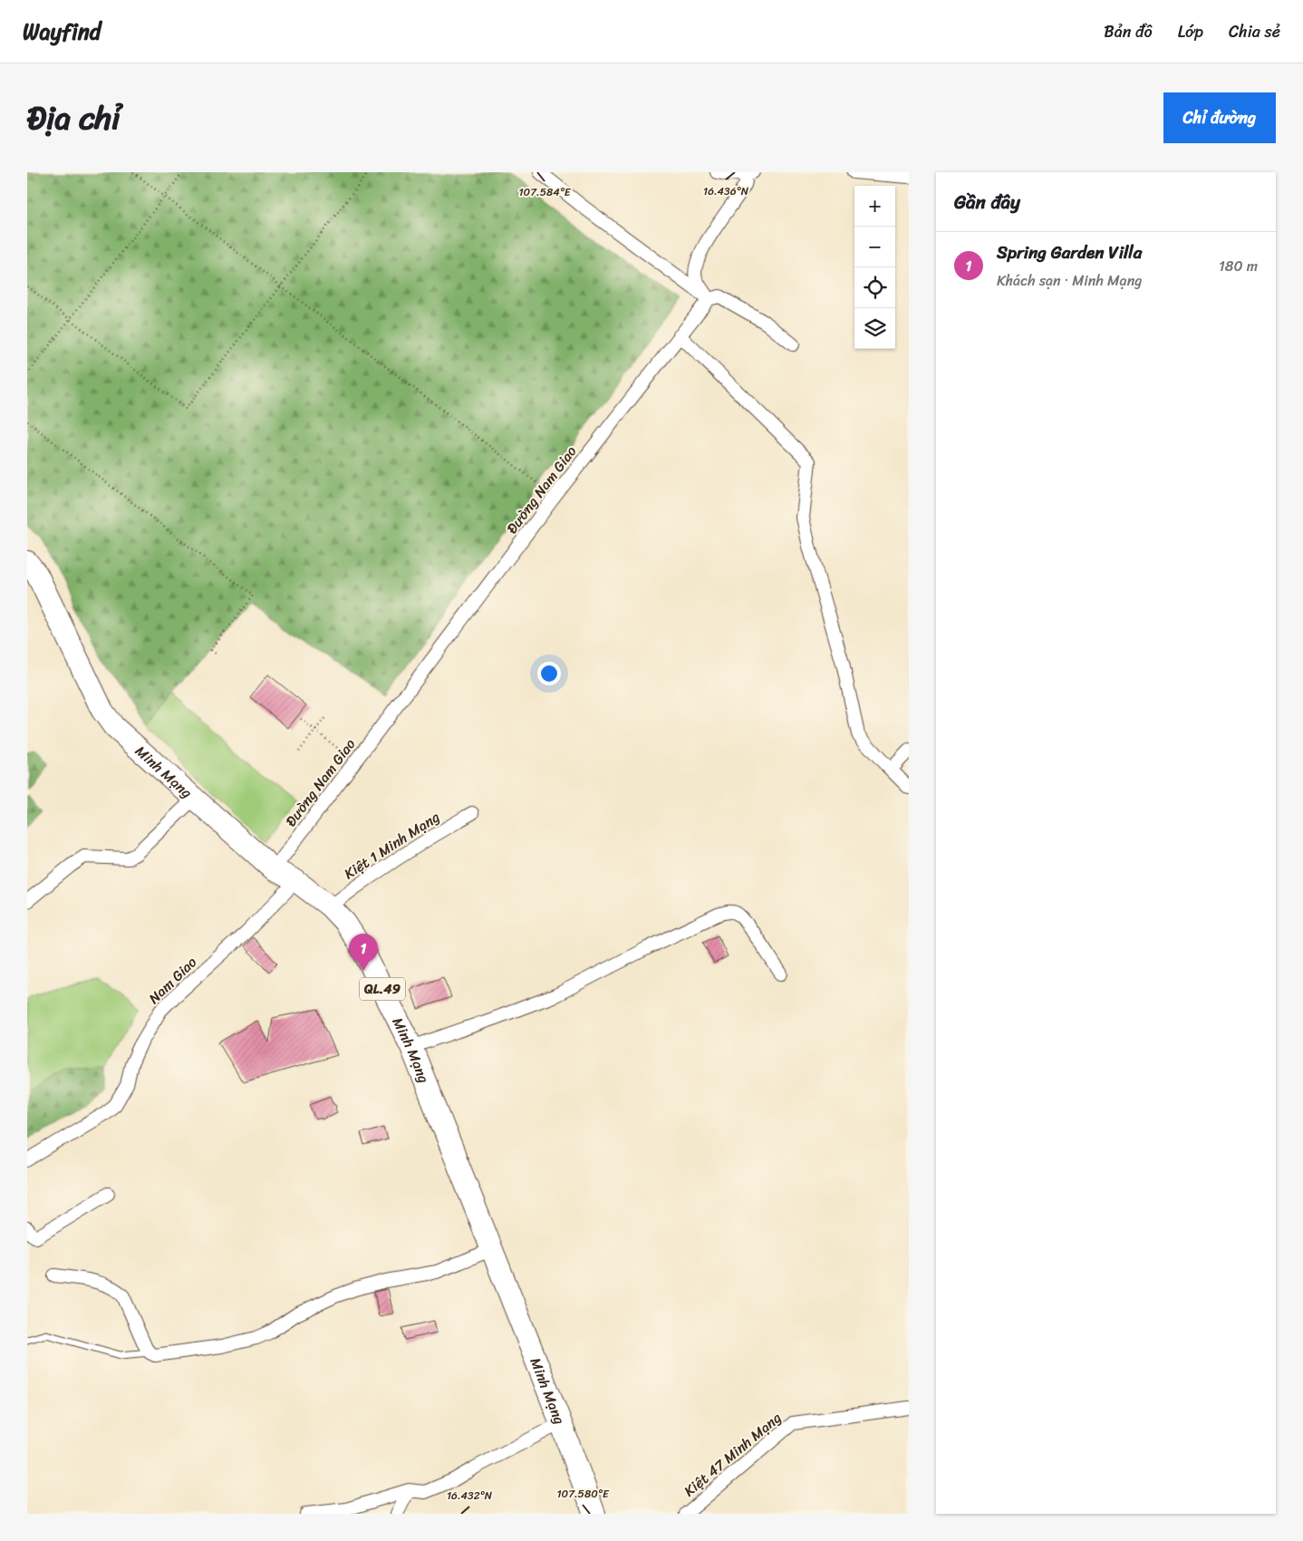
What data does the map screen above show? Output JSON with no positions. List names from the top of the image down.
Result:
{
  "streets": {
    "highway": ["Minh Mạng", "QL.49"],
    "street": [
      "Đường Nam Giao",
      "Kiệt 1 Minh Mạng",
      "Nam Giao",
      "Kiệt 47 Minh Mạng"
    ]
  },
  "crossings": [
    ["Đường Nam Giao", "Minh Mạng"],
    ["Minh Mạng", "Kiệt 1 Minh Mạng"],
    ["Minh Mạng", "Nam Giao"]
  ],
  "page": {
    "header": "Wayfind",
    "nav": ["Bản đồ", "Lớp", "Chia sẻ"],
    "title": "Địa chỉ",
    "buttons": "Chỉ đường",
    "heading": "Gần đây",
    "map_buttons": ["+", "−"],
    "list": [
      {
        "mark": "1",
        "name": "Spring Garden Villa",
        "note": "Khách sạn · Minh Mạng",
        "value": "180 m"
      }
    ],
    "pins": "1"
  },
  "coordinates": [
    "16.436°N",
    "107.584°E",
    "107.580°E",
    "16.432°N"
  ]
}
